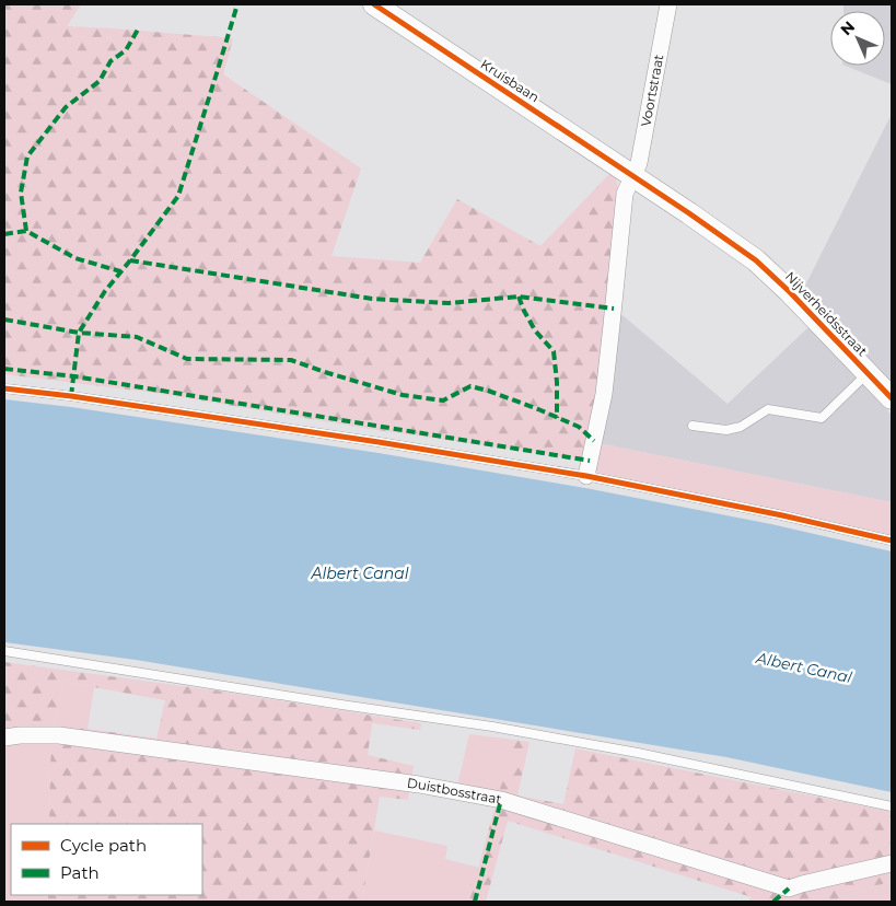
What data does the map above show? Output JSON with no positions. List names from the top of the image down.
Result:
{
  "streets": {
    "street": [
      "Kruisbaan",
      "Voortstraat",
      "Nijverheidsstraat",
      "Duistbosstraat"
    ]
  },
  "crossings": [
    ["Kruisbaan", "Voortstraat"],
    ["Kruisbaan", "Nijverheidsstraat"],
    ["Voortstraat", "Nijverheidsstraat"]
  ],
  "water": ["Albert Canal"],
  "legend": ["Cycle path", "Path"],
  "north": "top left"
}
